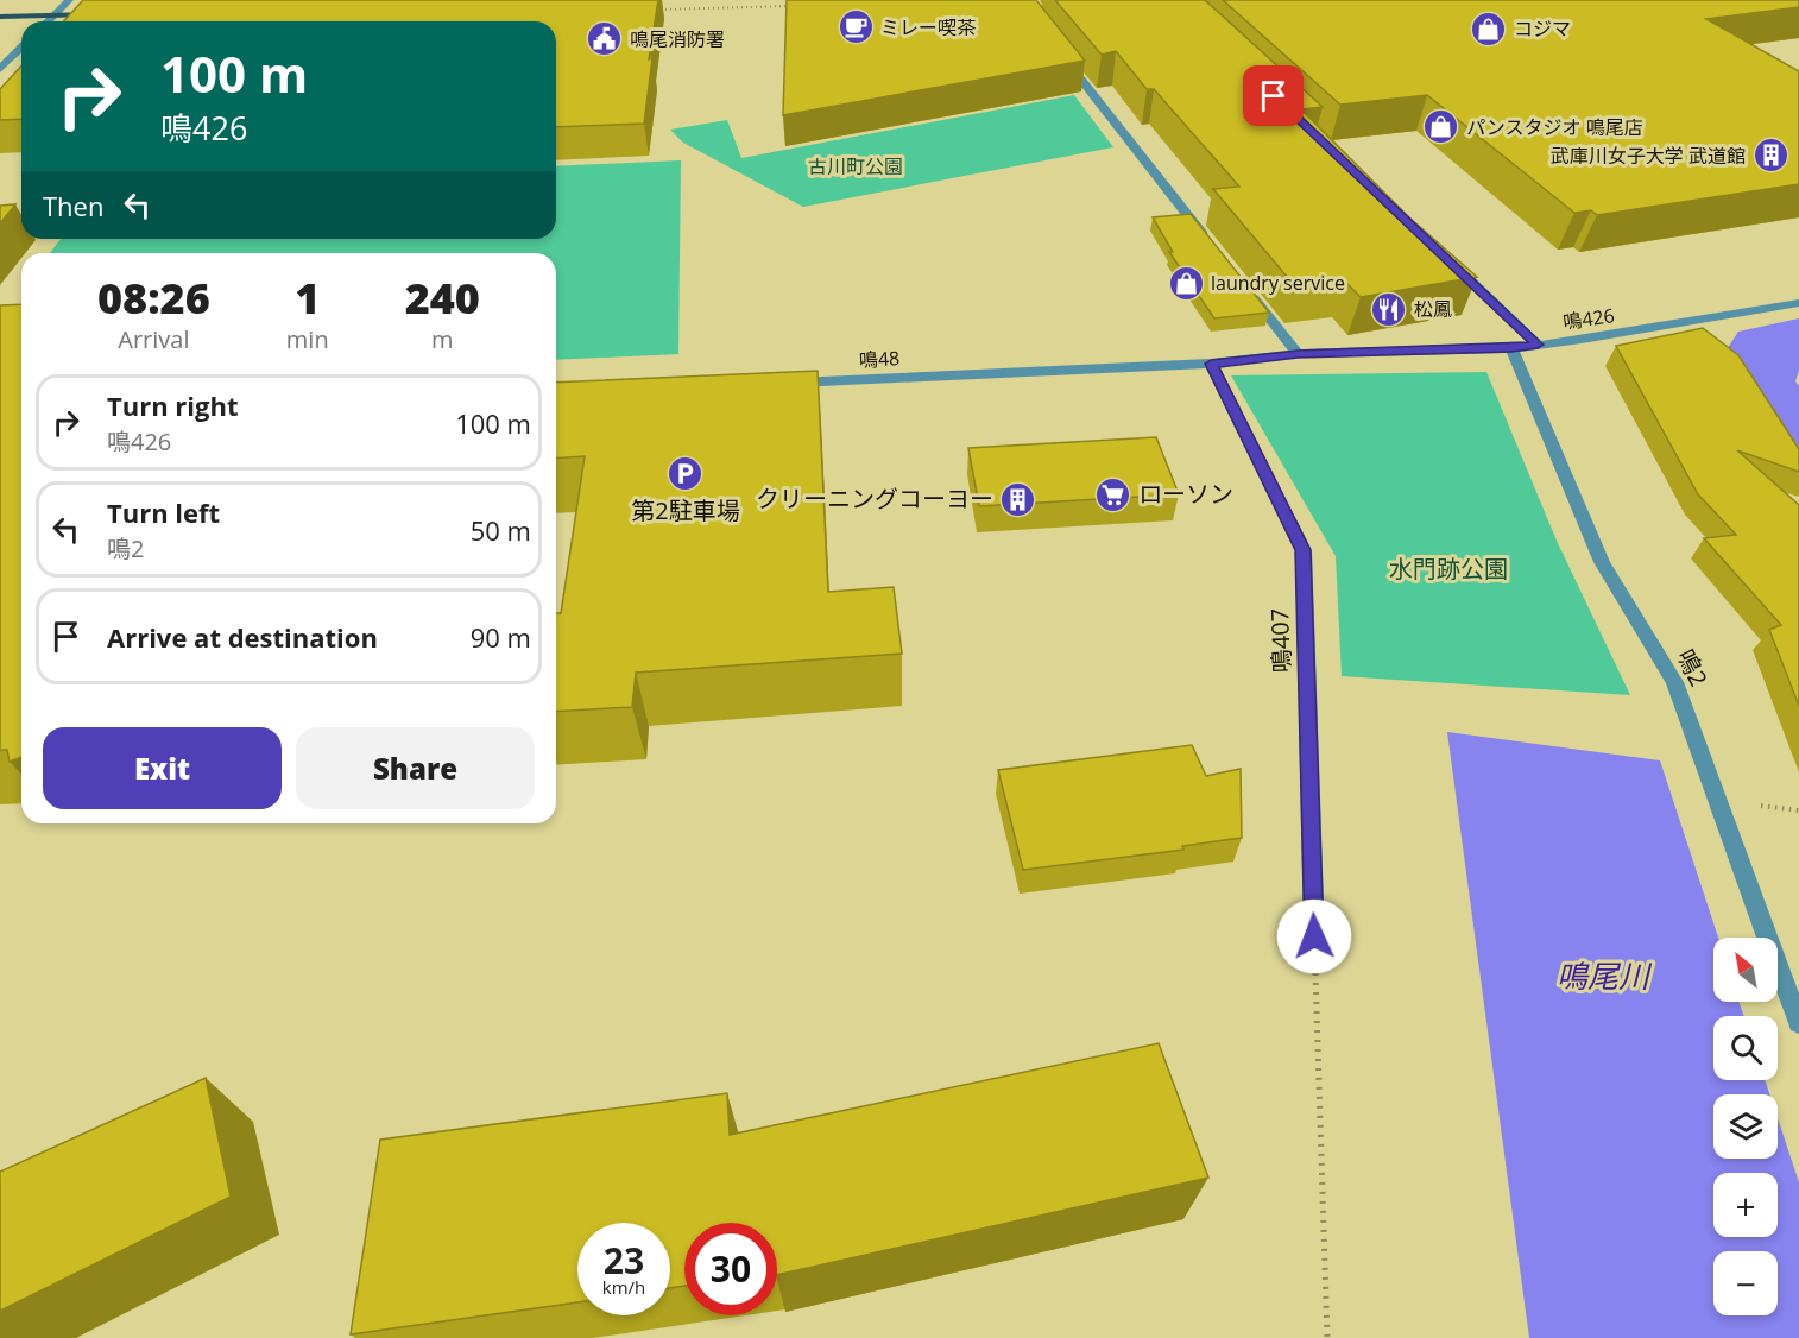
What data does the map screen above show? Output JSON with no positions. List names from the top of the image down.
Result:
{
  "streets": {
    "street": [
      "鳴426",
      "鳴48",
      "鳴407",
      "鳴2"
    ]
  },
  "crossings": [
    ["鳴426", "鳴48"],
    ["鳴426", "鳴407"],
    ["鳴426", "鳴2"],
    ["鳴48", "鳴407"]
  ],
  "water": ["鳴尾川"],
  "parks": ["古川町公園", "水門跡公園"],
  "places": {
    "cafe": ["ミレー喫茶"],
    "shop": ["コジマ", "パンスタジオ 鳴尾店", "laundry service"],
    "public building": ["鳴尾消防署"],
    "building": ["武庫川女子大学 武道館", "クリーニングコーヨー"],
    "restaurant": ["松鳳"],
    "parking": ["第2駐車場"],
    "supermarket": ["ローソン"]
  },
  "north": "top left",
  "page": {
    "turn": ["100 m", "鳴426"],
    "then": "Then",
    "eta": [
      "08:26",
      "Arrival",
      "1",
      "min",
      "240",
      "m"
    ],
    "list": [
      {
        "name": "Turn right",
        "note": "鳴426",
        "value": "100 m"
      },
      {
        "name": "Turn left",
        "note": "鳴2",
        "value": "50 m"
      },
      {
        "name": "Arrive at destination",
        "value": "90 m"
      }
    ],
    "buttons": ["Exit", "Share"],
    "map_buttons": ["+", "−"],
    "speed": "23 km/h",
    "limit": "30"
  }
}
